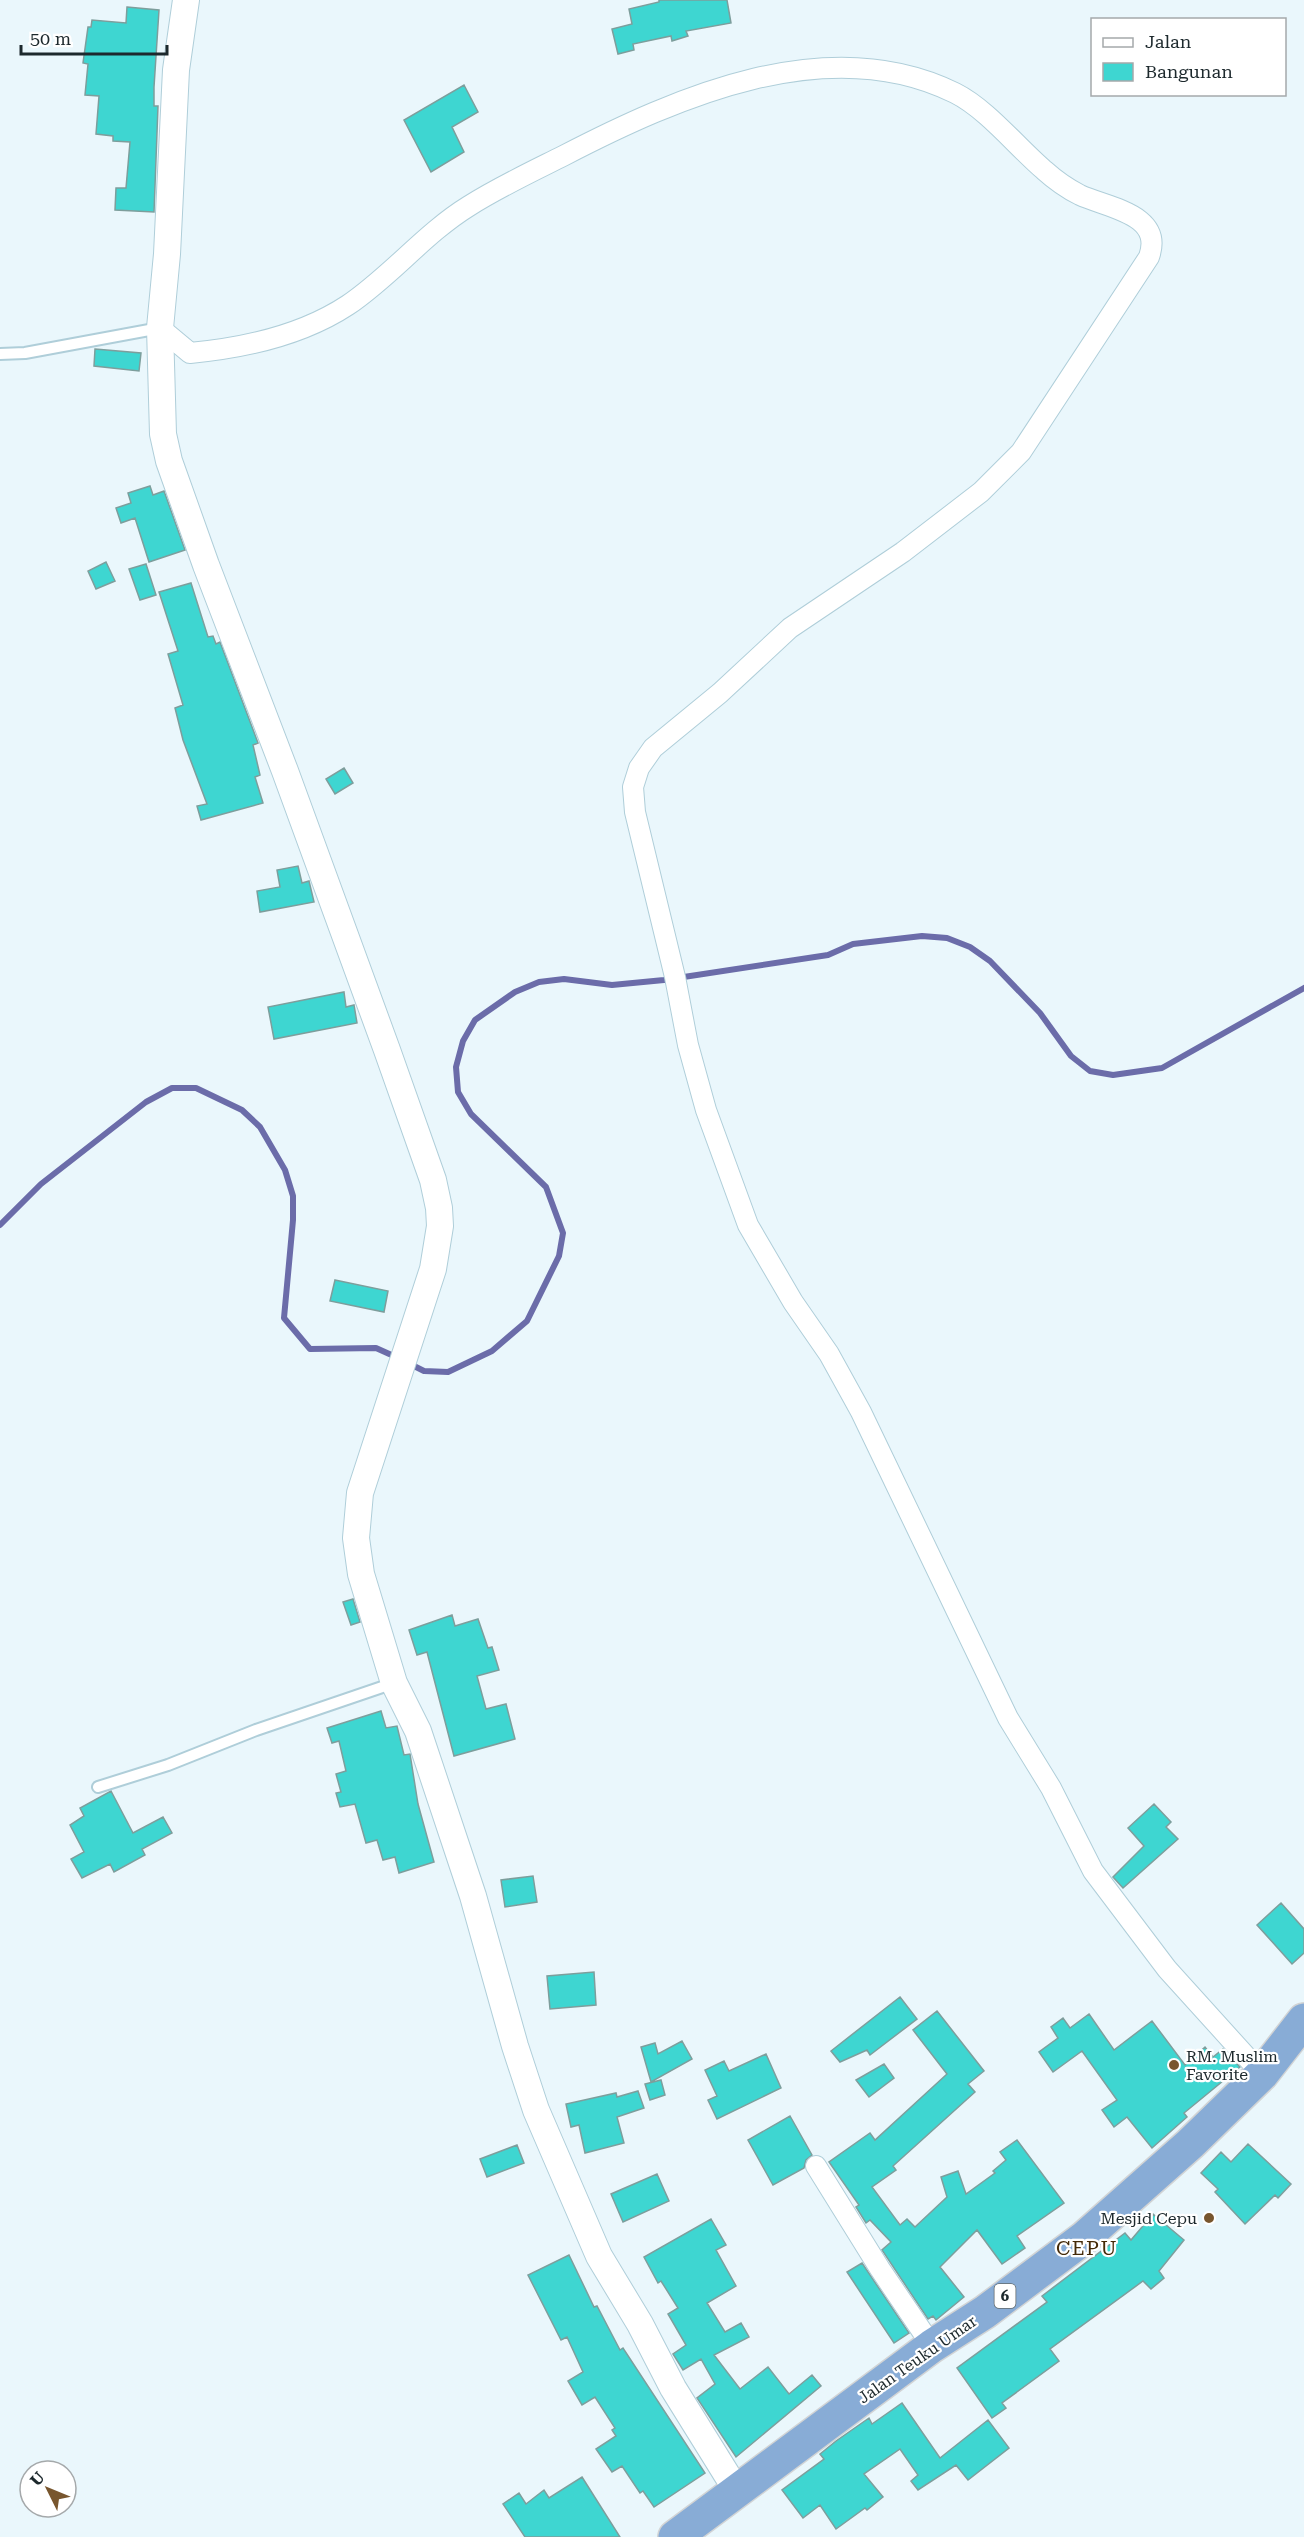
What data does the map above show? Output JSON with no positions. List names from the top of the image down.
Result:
{
  "streets": {
    "highway": ["6", "Jalan Teuku Umar"]
  },
  "districts": ["CEPU"],
  "places": ["RM. Muslim Favorite", "Mesjid Cepu"],
  "legend": ["Jalan", "Bangunan"],
  "scale_bar": "50 m",
  "north": "top left"
}
